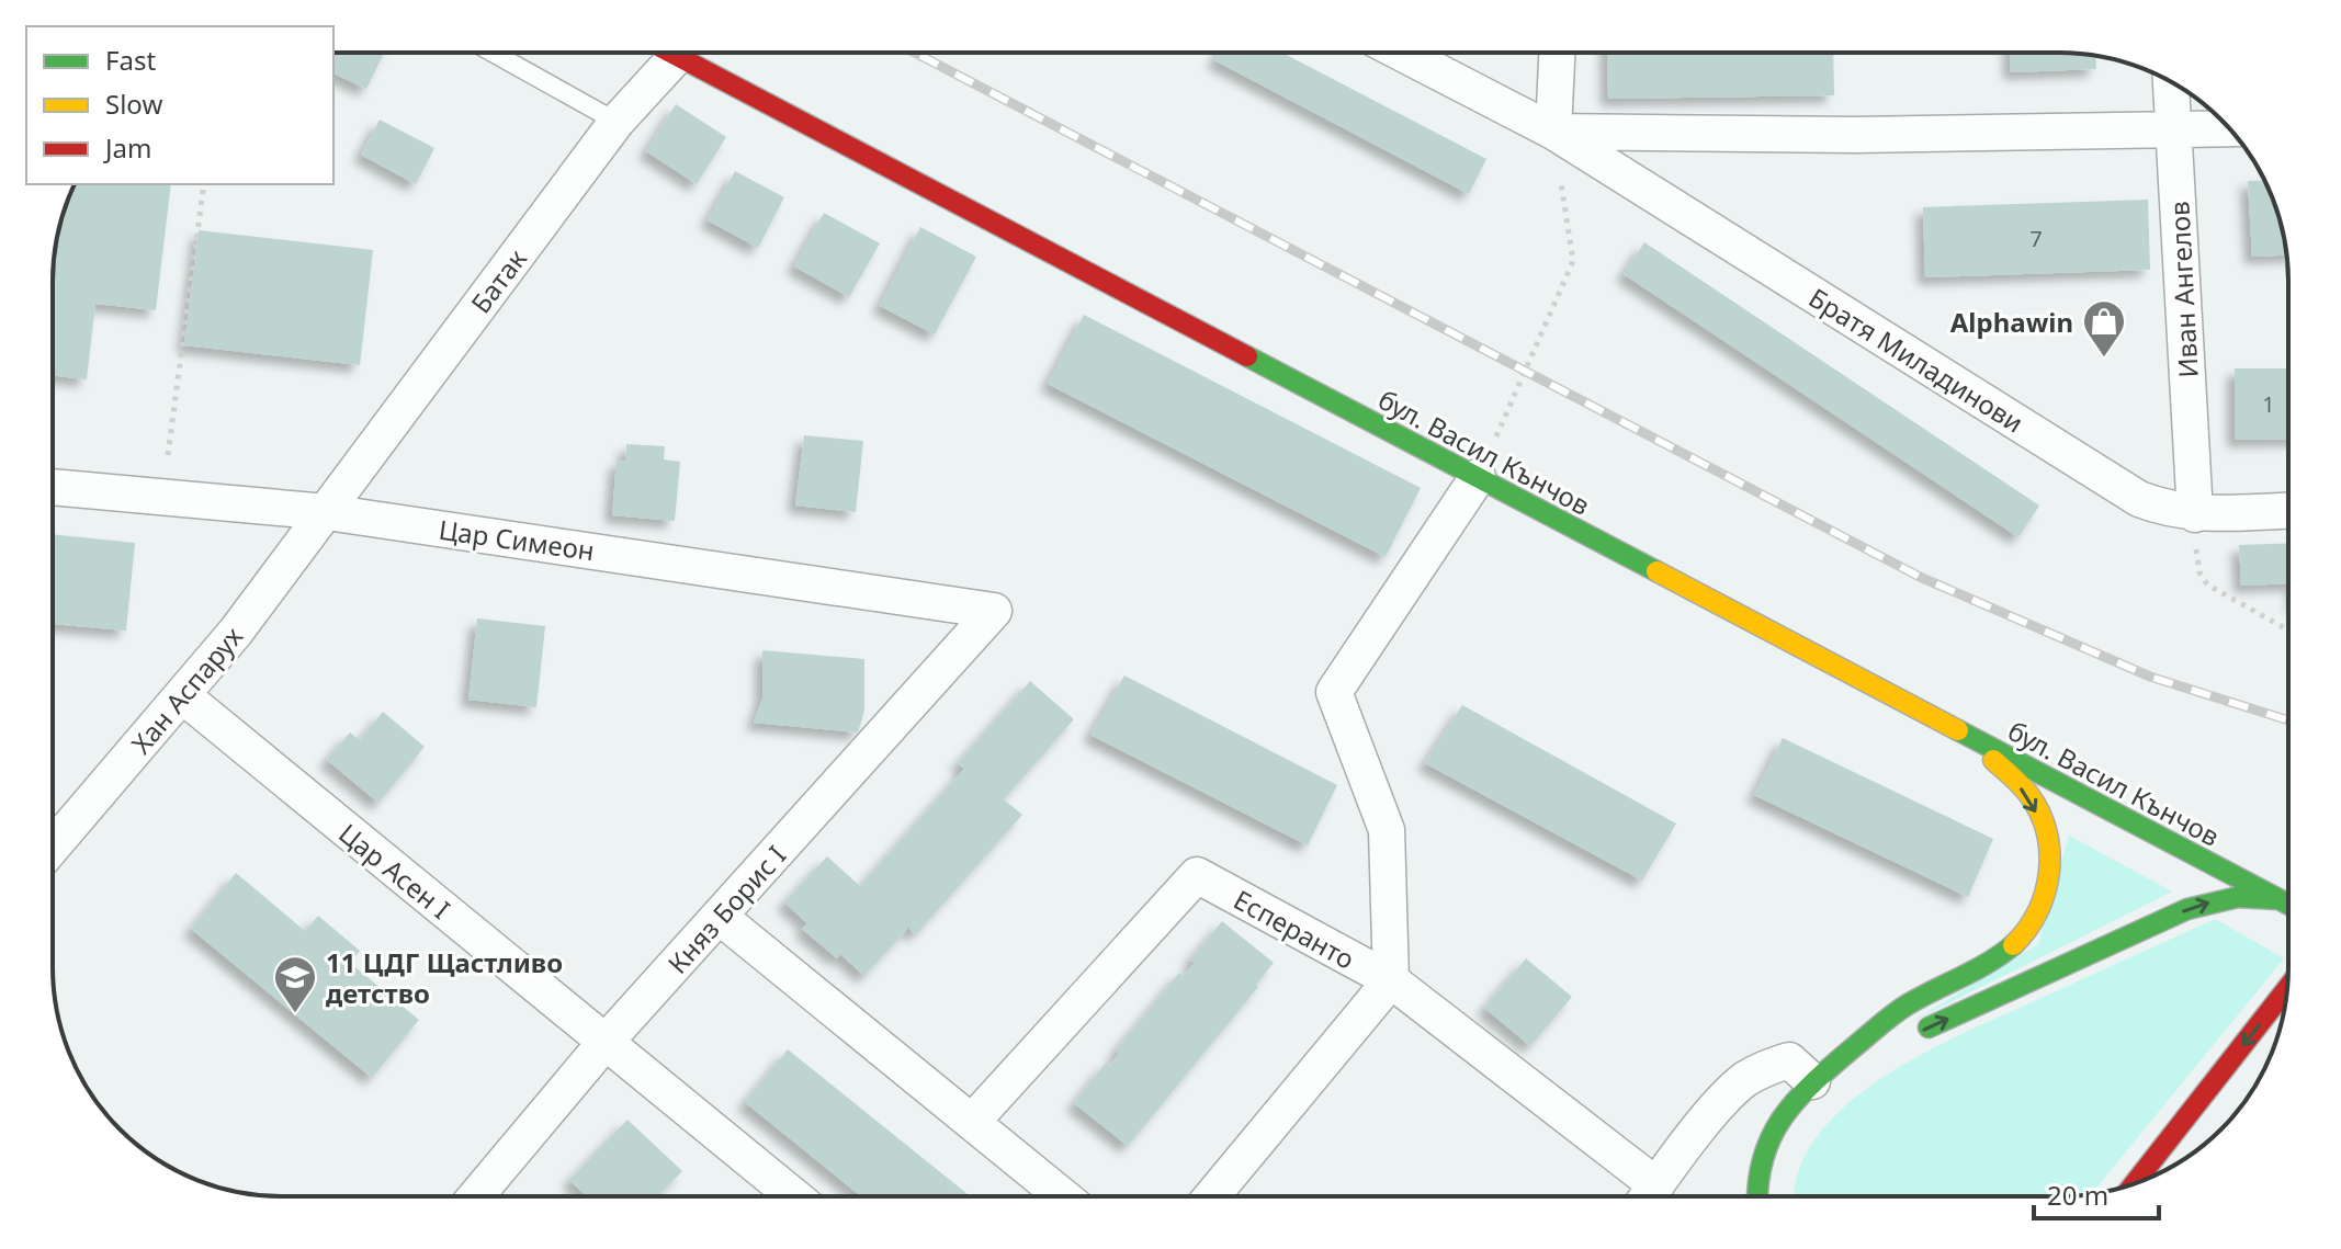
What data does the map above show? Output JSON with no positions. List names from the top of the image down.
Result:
{
  "streets": {
    "main road": ["бул. Васил Кънчов"],
    "street": [
      "Батак",
      "Иван Ангелов",
      "Братя Миладинови",
      "Цар Симеон",
      "Хан Аспарух",
      "Цар Асен I",
      "Княз Борис I",
      "Есперанто"
    ]
  },
  "crossings": [
    ["Батак", "бул. Васил Кънчов"],
    ["Батак", "Цар Симеон"],
    ["Батак", "Хан Аспарух"],
    ["Иван Ангелов", "Братя Миладинови"],
    ["Цар Симеон", "Хан Аспарух"],
    ["Цар Симеон", "Княз Борис I"],
    ["Хан Аспарух", "Цар Асен I"],
    ["Цар Асен I", "Княз Борис I"]
  ],
  "places": {
    "shop": ["Alphawin"],
    "school or university": ["11 ЦДГ Щастливо детство"]
  },
  "house_numbers": ["7", "1"],
  "legend": ["Fast", "Slow", "Jam"],
  "scale_bar": "20 m"
}
